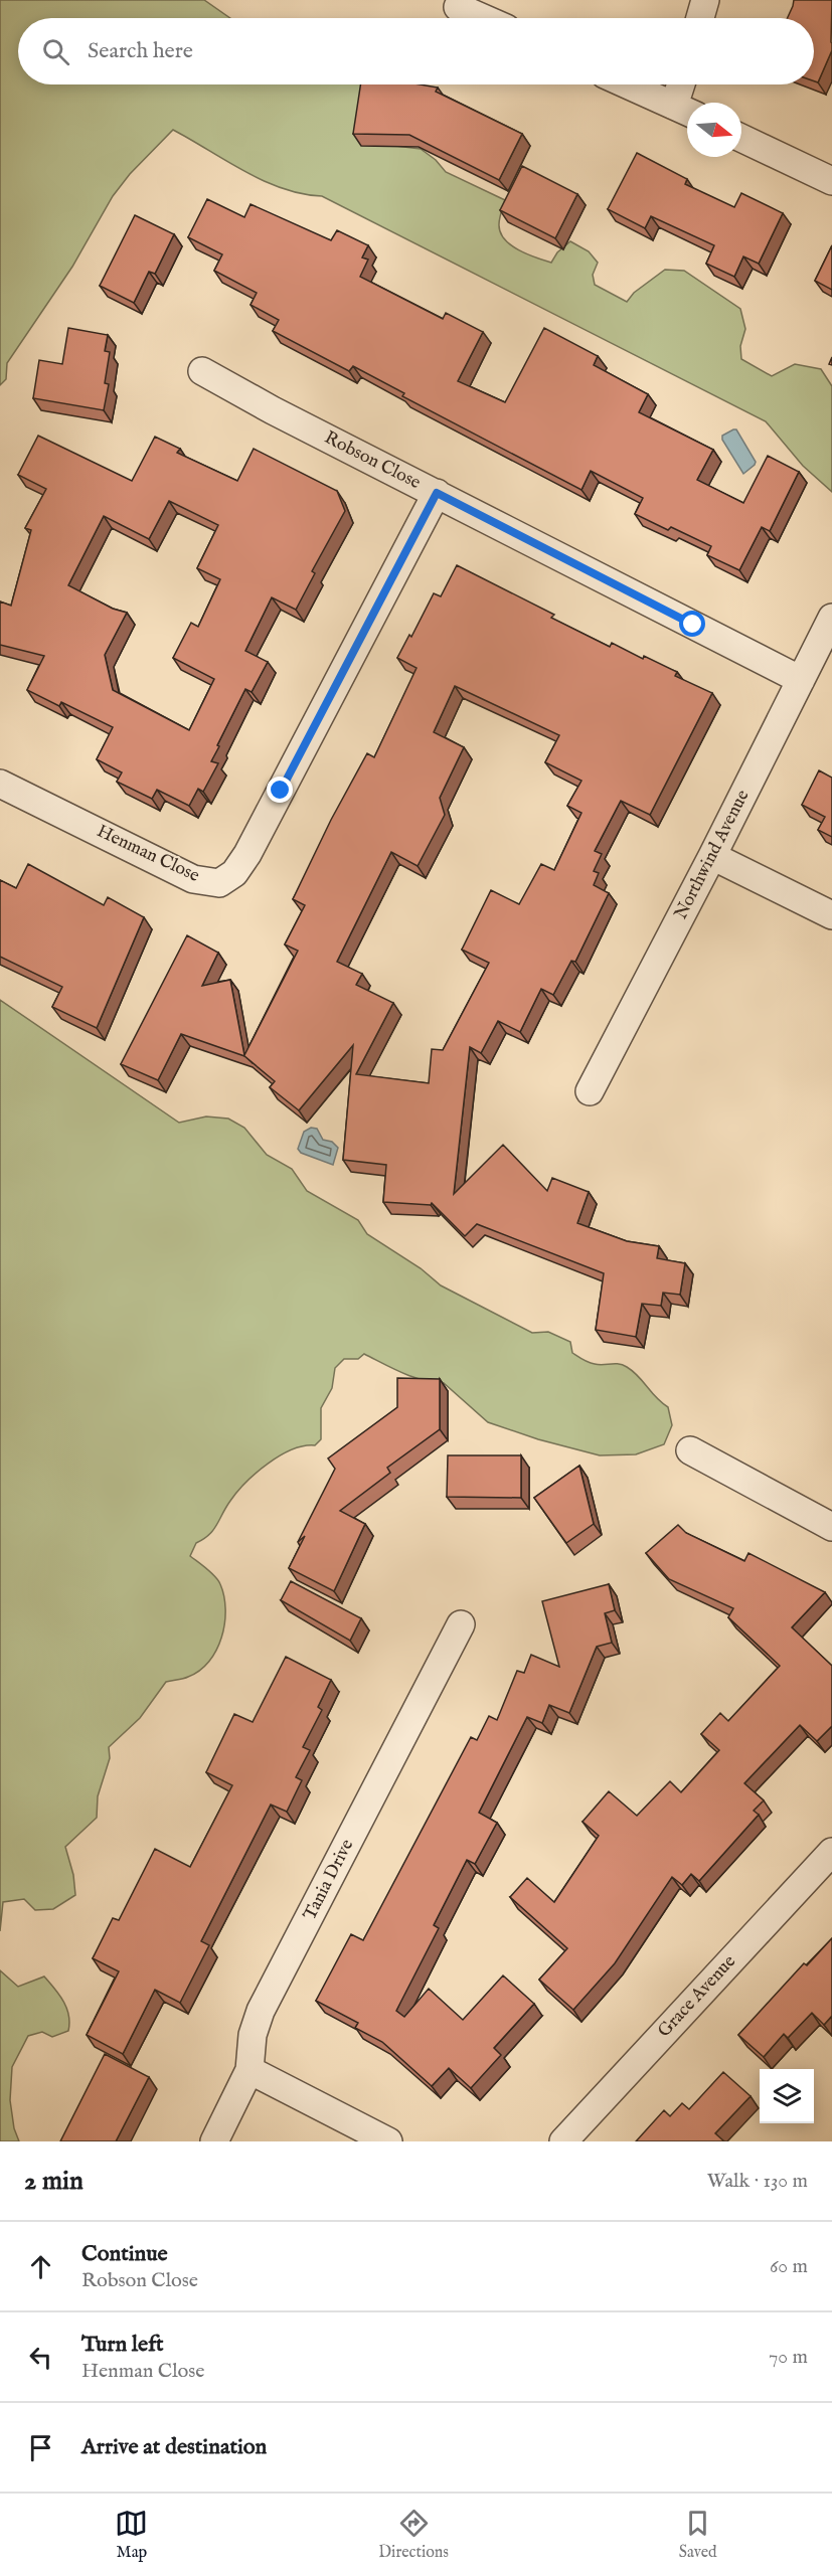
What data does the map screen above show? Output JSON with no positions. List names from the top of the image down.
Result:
{
  "streets": {
    "street": [
      "Robson Close",
      "Henman Close",
      "Northwind Avenue",
      "Tania Drive",
      "Grace Avenue"
    ]
  },
  "crossings": [
    ["Robson Close", "Henman Close"],
    ["Robson Close", "Northwind Avenue"]
  ],
  "north": "right",
  "page": {
    "search": "Search here",
    "heading": ["2 min", "Walk · 130 m"],
    "list": [
      ["Continue", "Robson Close", "60 m"],
      ["Turn left", "Henman Close", "70 m"],
      "Arrive at destination"
    ],
    "nav": ["Map", "Directions", "Saved"]
  }
}
